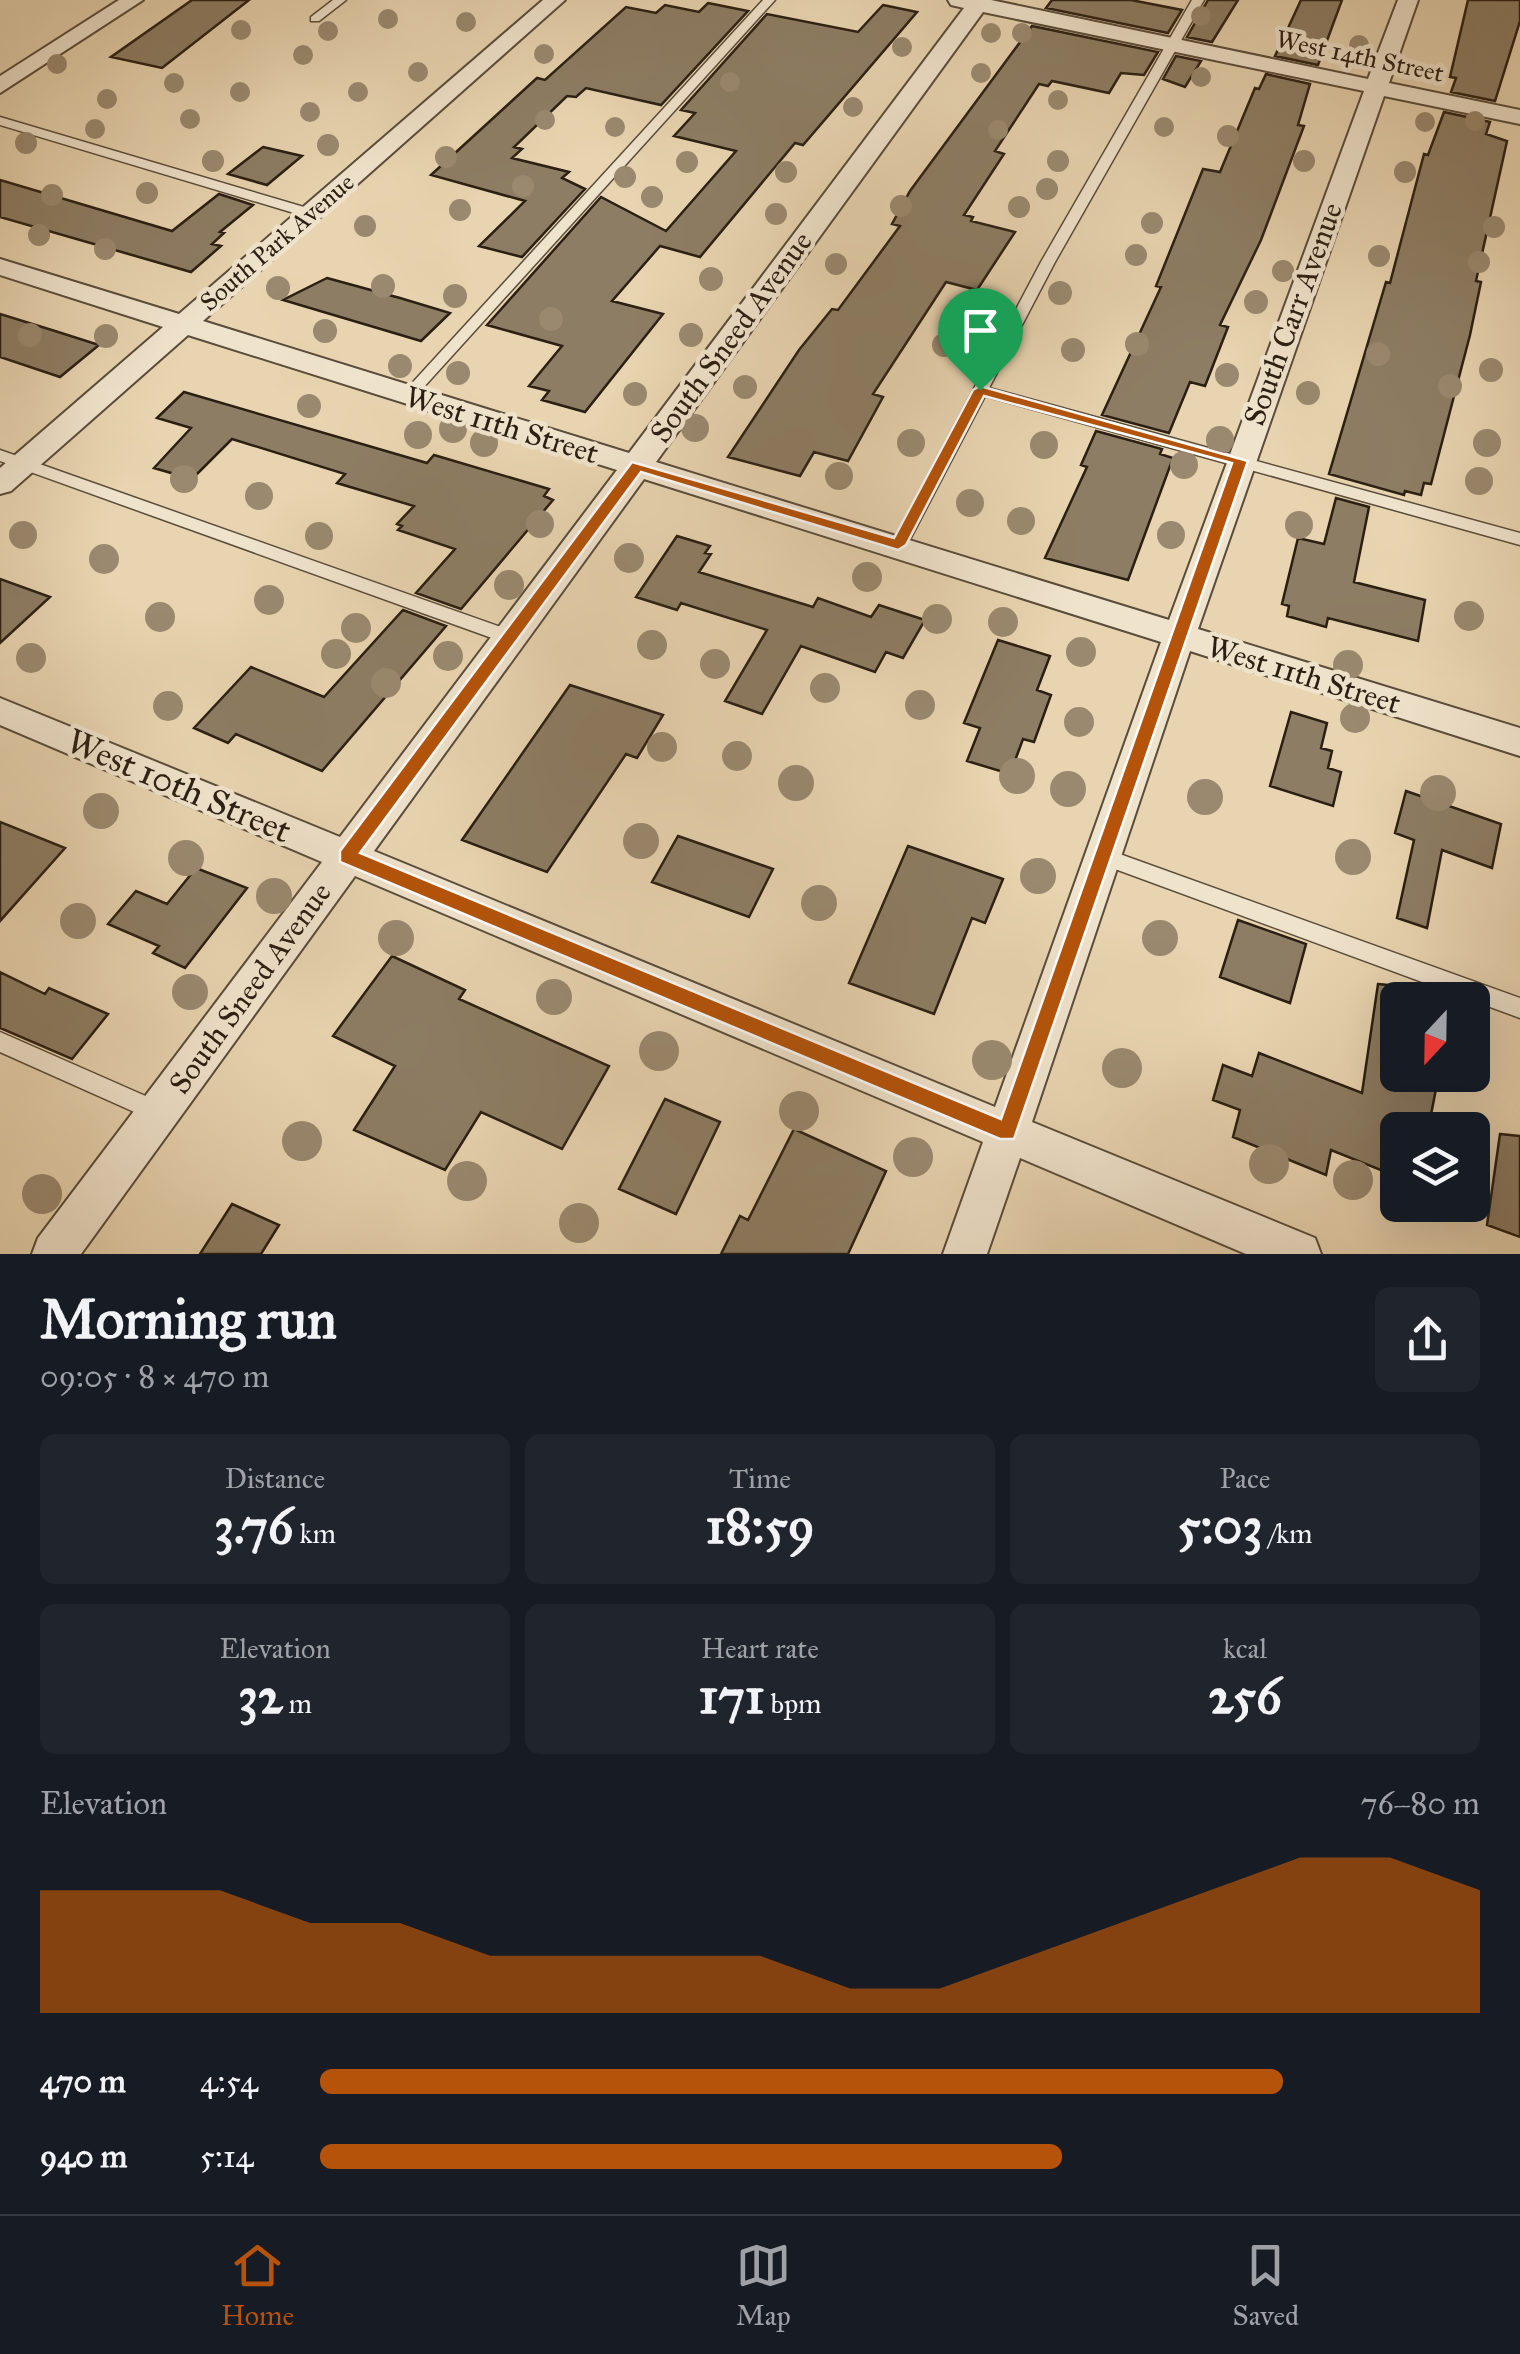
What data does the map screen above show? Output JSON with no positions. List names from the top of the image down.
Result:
{
  "streets": {
    "street": [
      "West 14th Street",
      "South Park Avenue",
      "South Carr Avenue",
      "South Sneed Avenue",
      "West 11th Street",
      "West 10th Street"
    ]
  },
  "crossings": [
    ["West 14th Street", "South Carr Avenue"],
    ["West 14th Street", "South Sneed Avenue"],
    ["South Park Avenue", "West 11th Street"],
    ["South Carr Avenue", "West 11th Street"],
    ["South Carr Avenue", "West 10th Street"],
    ["South Sneed Avenue", "West 11th Street"],
    ["South Sneed Avenue", "West 10th Street"]
  ],
  "north": "bottom",
  "page": {
    "heading": ["Morning run", "09:05 · 8 × 470 m"],
    "stats": [
      ["Distance", "3.76 km"],
      ["Time", "18:59"],
      ["Pace", "5:03 /km"],
      ["Elevation", "32 m"],
      ["Heart rate", "171 bpm"],
      ["kcal", "256"]
    ],
    "chart": ["Elevation", "76–80 m"],
    "list": [
      {
        "name": "470 m",
        "note": "4:54"
      },
      {
        "name": "940 m",
        "note": "5:14"
      }
    ],
    "tabs": ["Home", "Map", "Saved"]
  }
}
